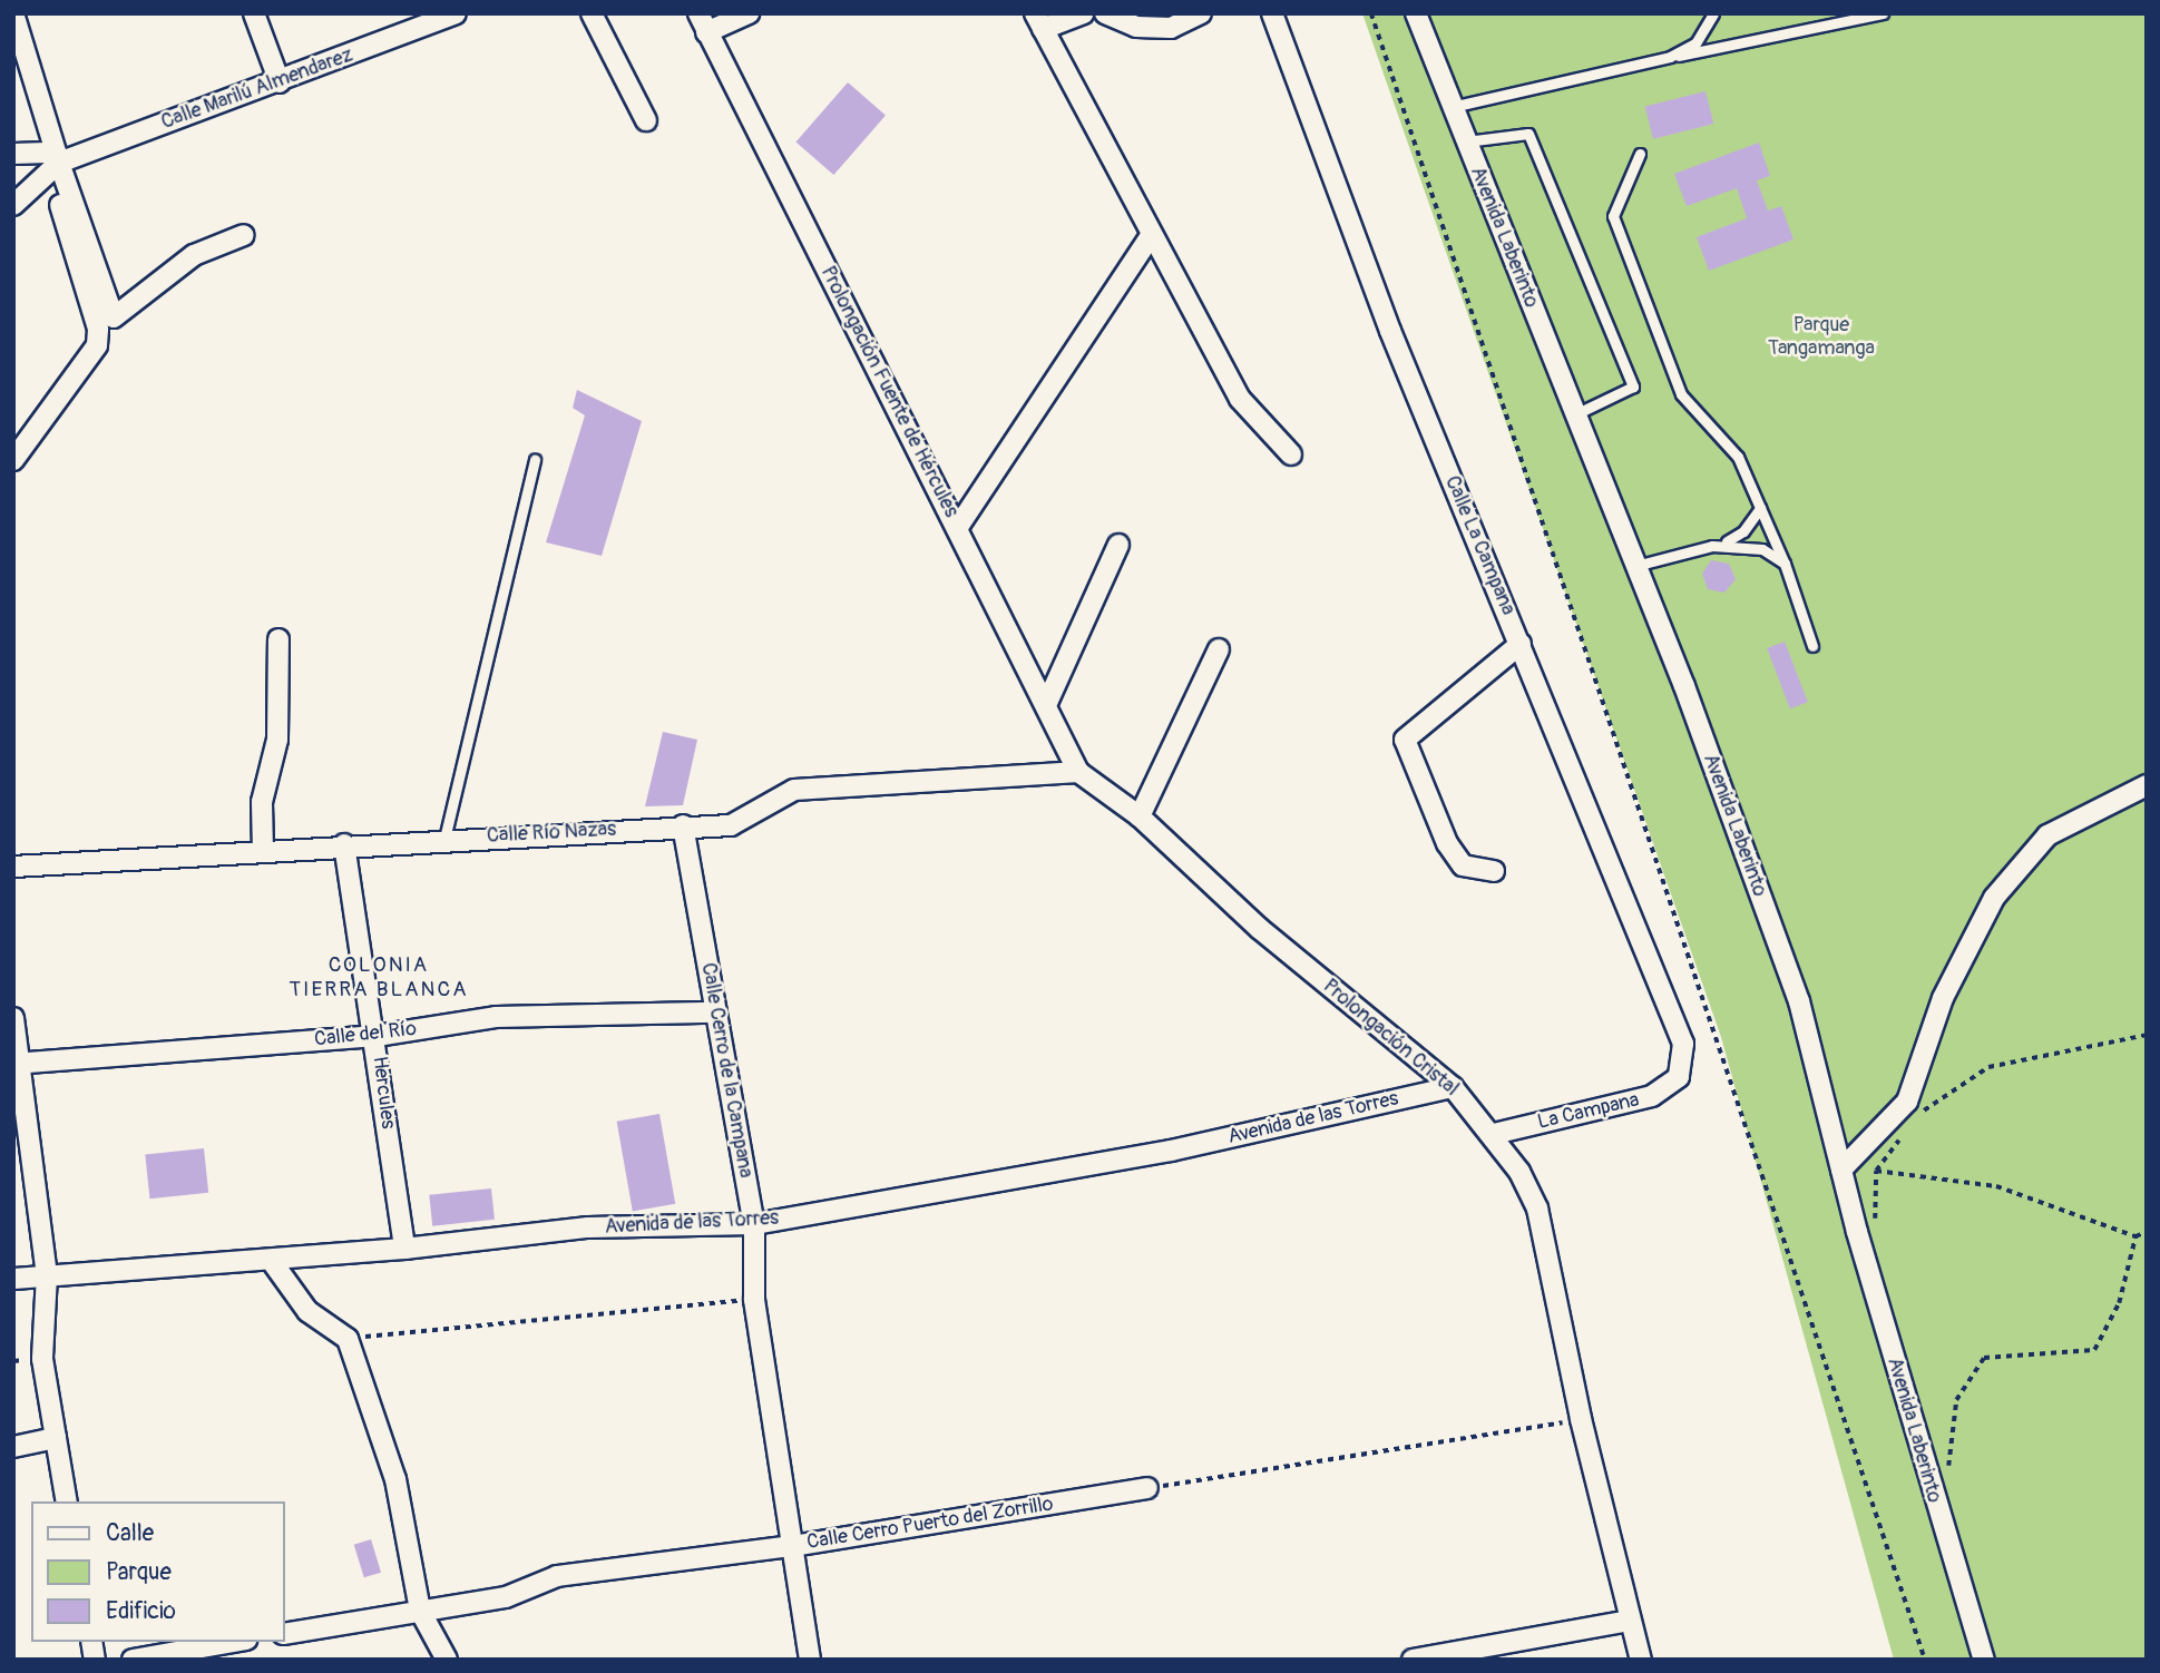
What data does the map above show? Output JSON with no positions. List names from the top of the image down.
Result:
{
  "streets": {
    "street": [
      "Calle Marilú Almendarez",
      "Avenida Laberinto",
      "Prolongación Fuente de Hércules",
      "Calle La Campana",
      "Calle Río Nazas",
      "Calle del Río",
      "Prolongación Cristal",
      "Calle Cerro de la Campana",
      "Hercules",
      "La Campana",
      "Avenida de las Torres",
      "Calle Cerro Puerto del Zorrillo"
    ]
  },
  "crossings": [
    ["Prolongación Fuente de Hércules", "Calle Río Nazas"],
    ["Prolongación Fuente de Hércules", "Prolongación Cristal"],
    ["Calle La Campana", "La Campana"],
    ["Calle Río Nazas", "Prolongación Cristal"],
    ["Calle Río Nazas", "Calle Cerro de la Campana"],
    ["Calle Río Nazas", "Hercules"],
    ["Calle del Río", "Calle Cerro de la Campana"],
    ["Calle del Río", "Hercules"],
    ["Prolongación Cristal", "La Campana"],
    ["Prolongación Cristal", "Avenida de las Torres"],
    ["Calle Cerro de la Campana", "Avenida de las Torres"],
    ["Calle Cerro de la Campana", "Calle Cerro Puerto del Zorrillo"],
    ["Hercules", "Avenida de las Torres"]
  ],
  "districts": ["COLONIA TIERRA BLANCA"],
  "parks": ["Parque Tangamanga"],
  "legend": ["Calle", "Parque", "Edificio"]
}
